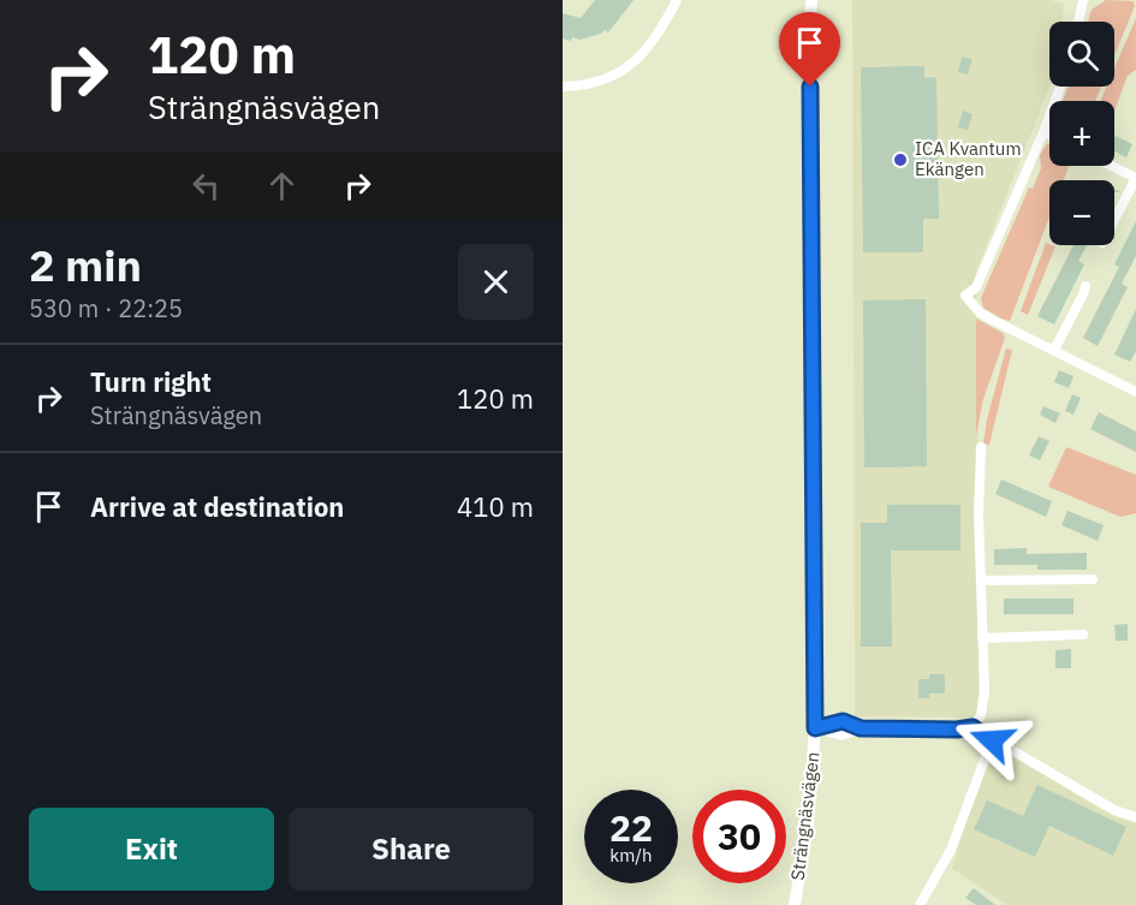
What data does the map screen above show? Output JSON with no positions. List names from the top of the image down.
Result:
{
  "streets": {
    "main road": ["Strängnäsvägen"]
  },
  "places": ["ICA Kvantum Ekängen"],
  "page": {
    "turn": ["120 m", "Strängnäsvägen"],
    "map_buttons": ["+", "−"],
    "heading": ["2 min", "530 m · 22:25"],
    "list": [
      {
        "name": "Turn right",
        "note": "Strängnäsvägen",
        "value": "120 m"
      },
      {
        "name": "Arrive at destination",
        "value": "410 m"
      }
    ],
    "speed": "22 km/h",
    "limit": "30",
    "buttons": ["Exit", "Share"]
  }
}
